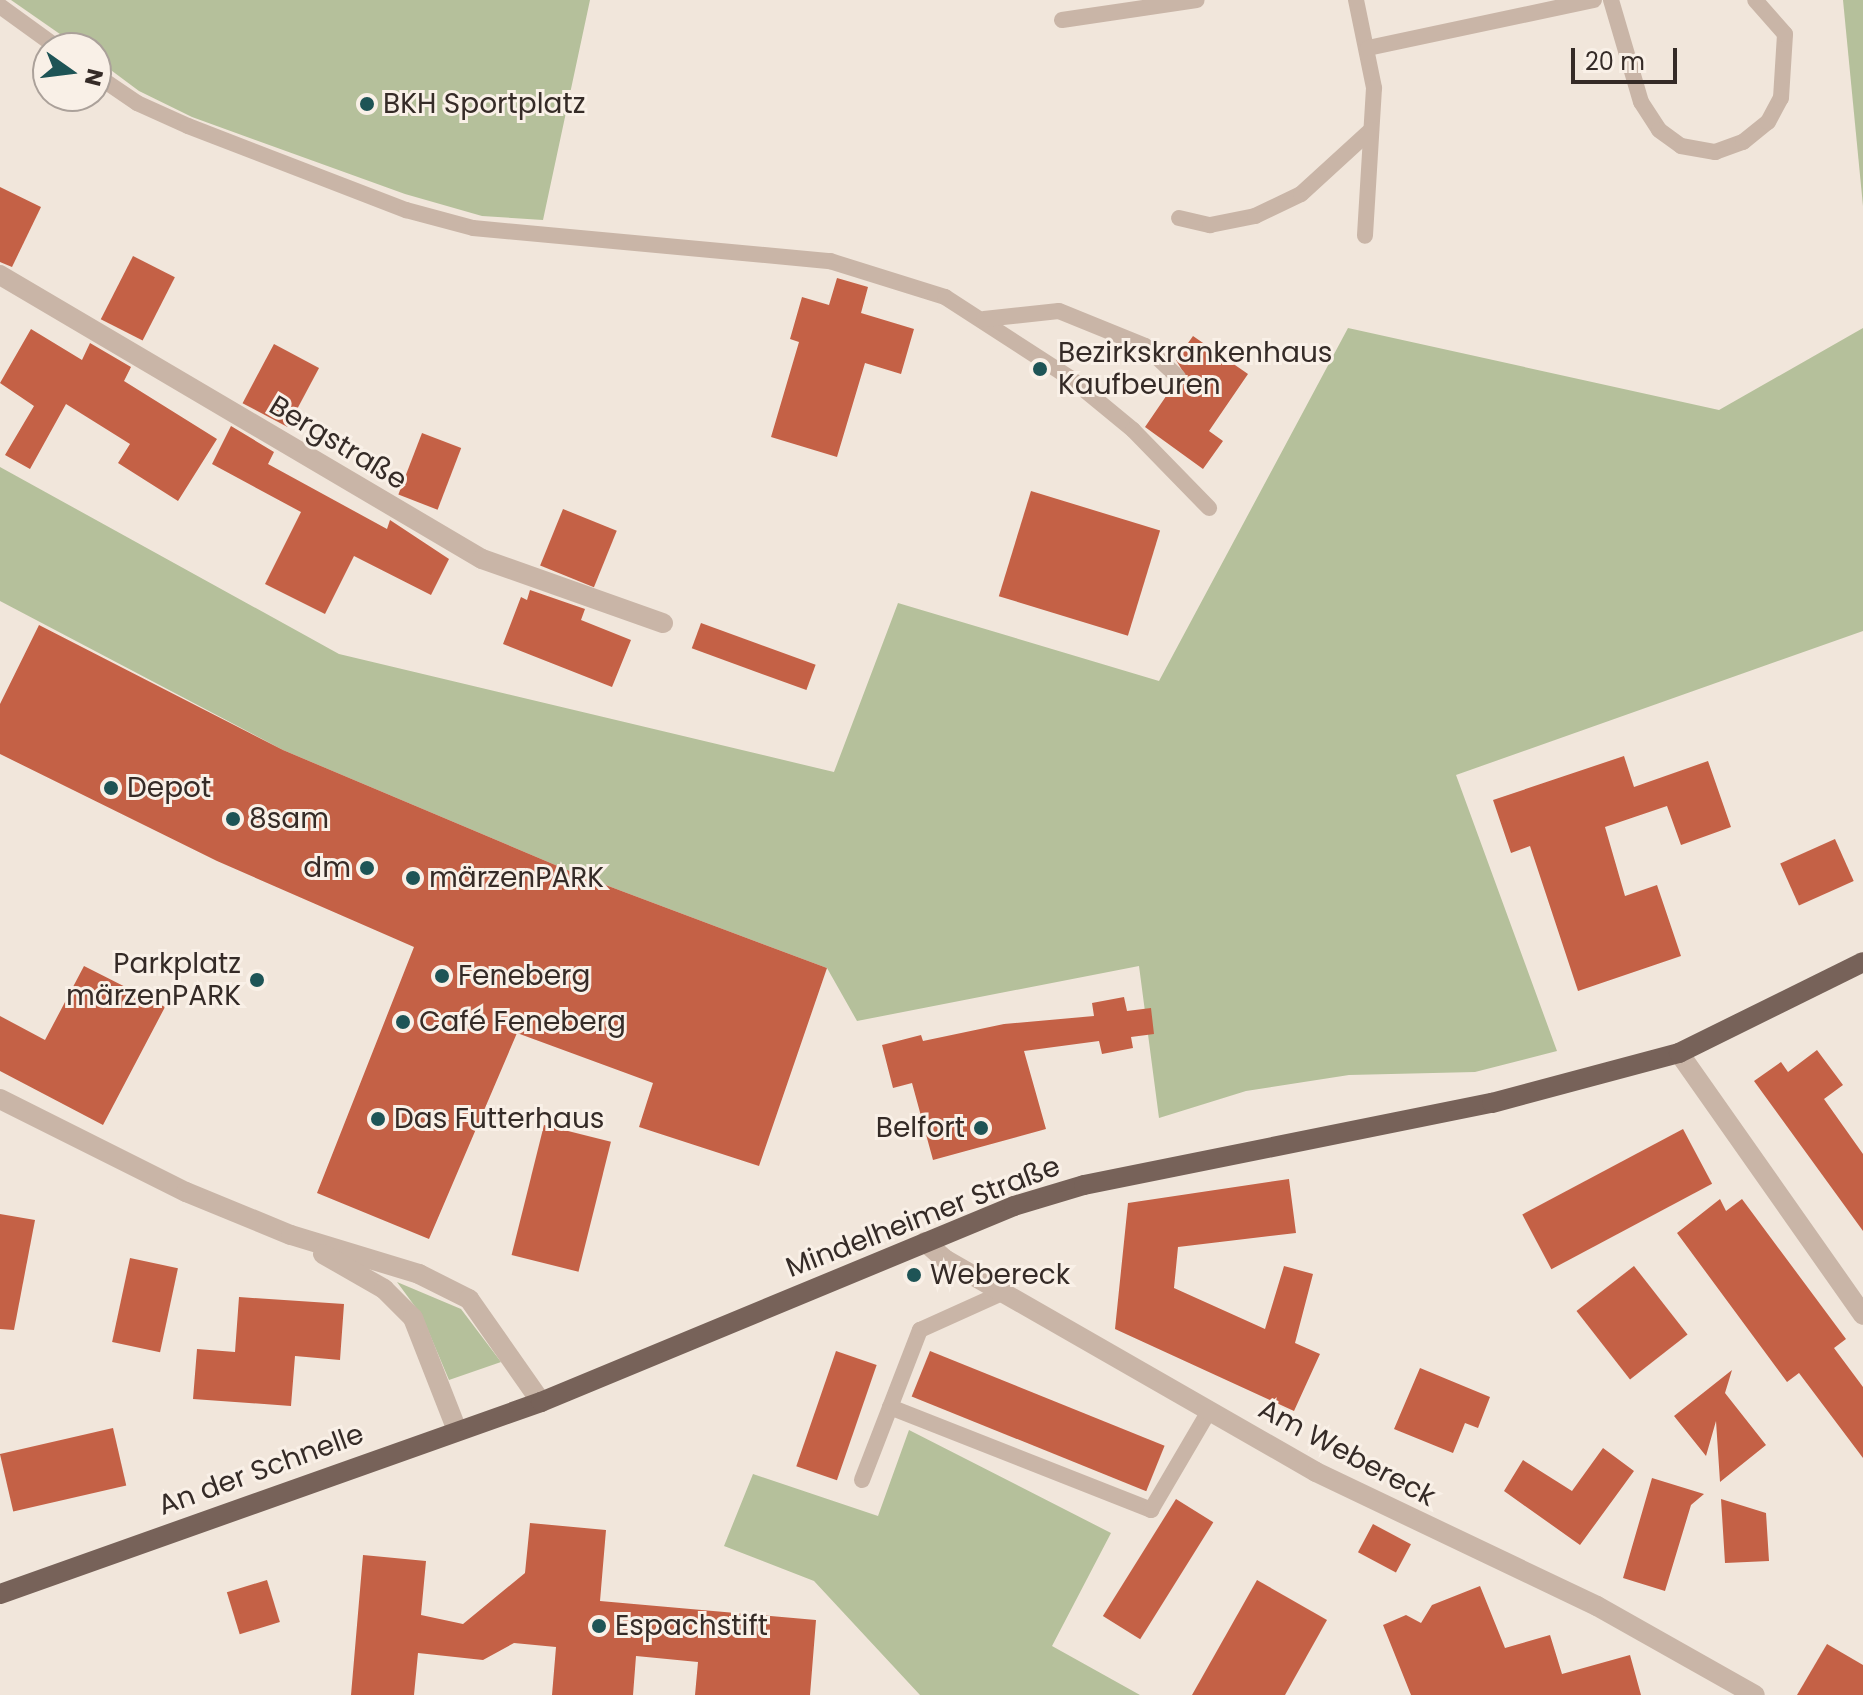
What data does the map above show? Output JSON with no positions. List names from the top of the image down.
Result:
{
  "streets": {
    "main road": ["Mindelheimer Straße", "An der Schnelle"],
    "street": ["Bergstraße", "Am Webereck"]
  },
  "crossings": [
    ["Mindelheimer Straße", "Am Webereck"],
    ["Mindelheimer Straße", "An der Schnelle"]
  ],
  "places": [
    "BKH Sportplatz",
    "Bezirkskrankenhaus Kaufbeuren",
    "Depot",
    "8sam",
    "dm",
    "märzenPARK",
    "Feneberg",
    "Parkplatz märzenPARK",
    "Café Feneberg",
    "Das Futterhaus",
    "Belfort",
    "Webereck",
    "Espachstift"
  ],
  "scale_bar": "20 m",
  "north": "right"
}
